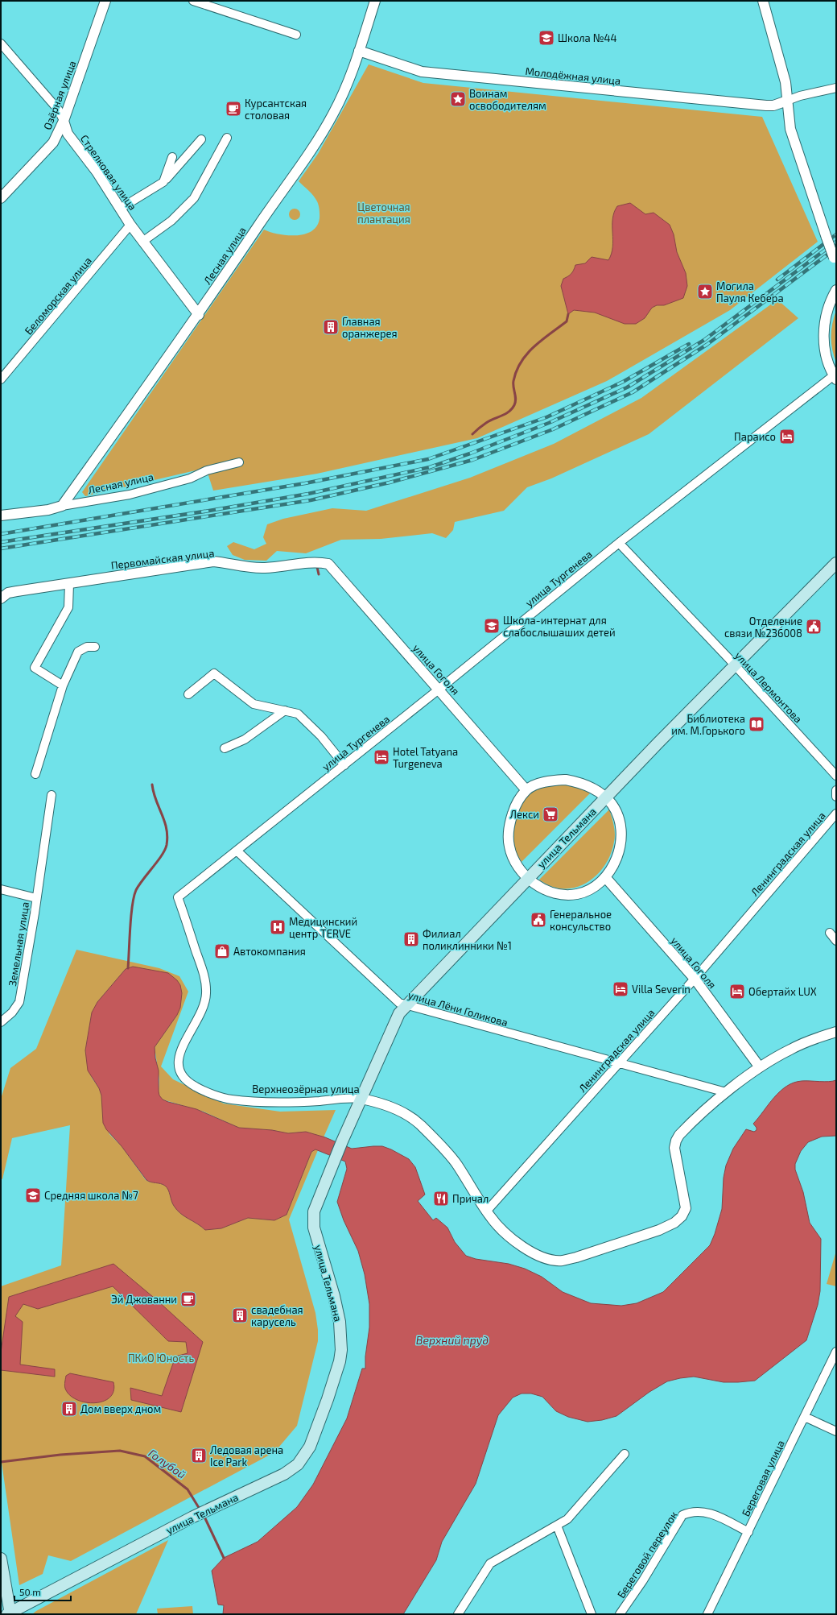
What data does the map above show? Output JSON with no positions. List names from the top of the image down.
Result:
{
  "streets": {
    "main road": ["улица Тельмана"],
    "street": [
      "Молодёжная улица",
      "Озёрная улица",
      "Стрелковая улица",
      "Лесная улица",
      "Беломорская улица",
      "Первомайская улица",
      "улица Тургенева",
      "улица Гоголя",
      "улица Лермонтова",
      "Ленинградская улица",
      "Земельная улица",
      "улица Лёни Голикова",
      "Верхнеозёрная улица",
      "Береговая улица",
      "Береговой переулок"
    ]
  },
  "crossings": [
    ["Молодёжная улица", "Лесная улица"],
    ["Озёрная улица", "Стрелковая улица"],
    ["Стрелковая улица", "Лесная улица"],
    ["Стрелковая улица", "Беломорская улица"],
    ["Первомайская улица", "улица Гоголя"],
    ["улица Тургенева", "улица Гоголя"],
    ["улица Тургенева", "улица Лермонтова"],
    ["улица Тургенева", "улица Лёни Голикова"],
    ["улица Тургенева", "Верхнеозёрная улица"],
    ["улица Гоголя", "Ленинградская улица"],
    ["улица Гоголя", "Верхнеозёрная улица"],
    ["улица Лермонтова", "улица Тельмана"],
    ["улица Тельмана", "улица Лёни Голикова"],
    ["улица Тельмана", "Верхнеозёрная улица"],
    ["Ленинградская улица", "улица Лёни Голикова"],
    ["Ленинградская улица", "Верхнеозёрная улица"],
    ["улица Лёни Голикова", "Верхнеозёрная улица"],
    ["Береговая улица", "Береговой переулок"]
  ],
  "water": ["Верхний пруд", "Голубой"],
  "parks": ["Цветочная плантация", "ПКиО Юность"],
  "places": {
    "school or university": ["Школа №44", "Школа-интернат для слабослышаших детей", "Средняя школа №7"],
    "place": ["Воинам освободителям", "Могила Пауля Кебера"],
    "cafe": ["Курсантская столовая", "Эй Джованни"],
    "building": [
      "Главная оранжерея",
      "Филиал поликлинники №1",
      "свадебная карусель",
      "Дом вверх дном",
      "Ледовая арена Ice Park"
    ],
    "hotel": [
      "Параисо",
      "Hotel Tatyana Turgeneva",
      "Villa Severin",
      "Обертайх LUX"
    ],
    "public building": ["Отделение связи №236008", "Генеральное консульство"],
    "library": ["Библиотека им. М.Горького"],
    "supermarket": ["Лекси"],
    "hospital": ["Медицинский центр TERVE"],
    "shop": ["Автокомпания"],
    "restaurant": ["Причал"]
  },
  "scale_bar": "50 m"
}
